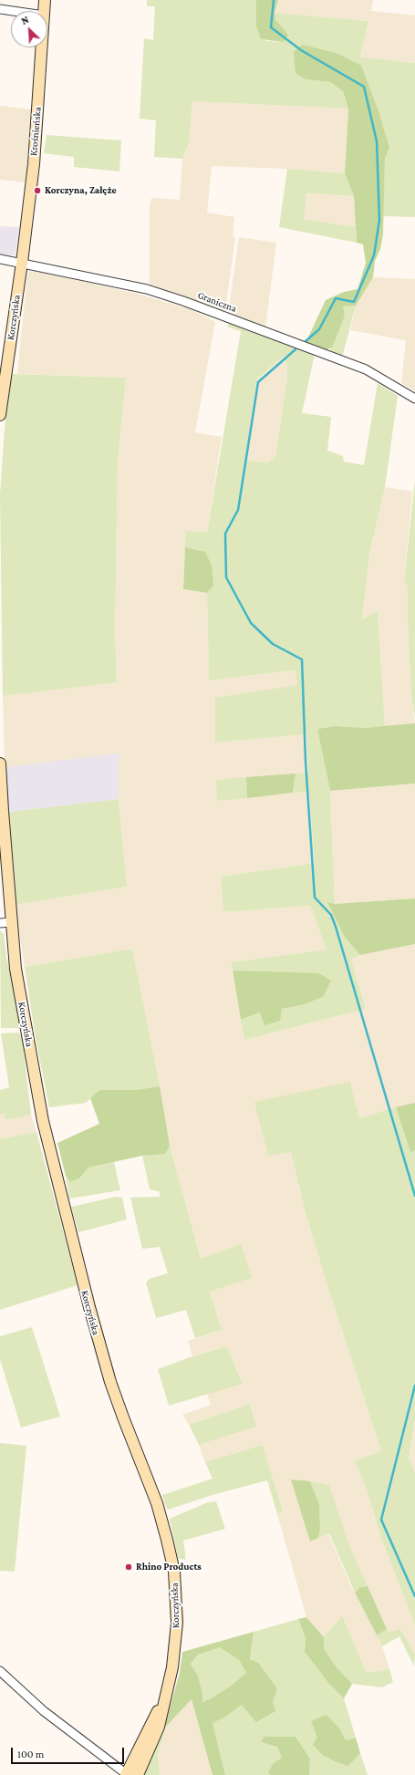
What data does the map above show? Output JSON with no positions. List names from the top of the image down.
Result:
{
  "streets": {
    "main road": ["Krośnieńska", "Korczyńska"],
    "street": ["Graniczna"]
  },
  "crossings": [
    ["Krośnieńska", "Graniczna"],
    ["Krośnieńska", "Korczyńska"],
    ["Graniczna", "Korczyńska"]
  ],
  "places": ["Korczyna, Załęże", "Rhino Products"],
  "scale_bar": "100 m",
  "north": "top left"
}
